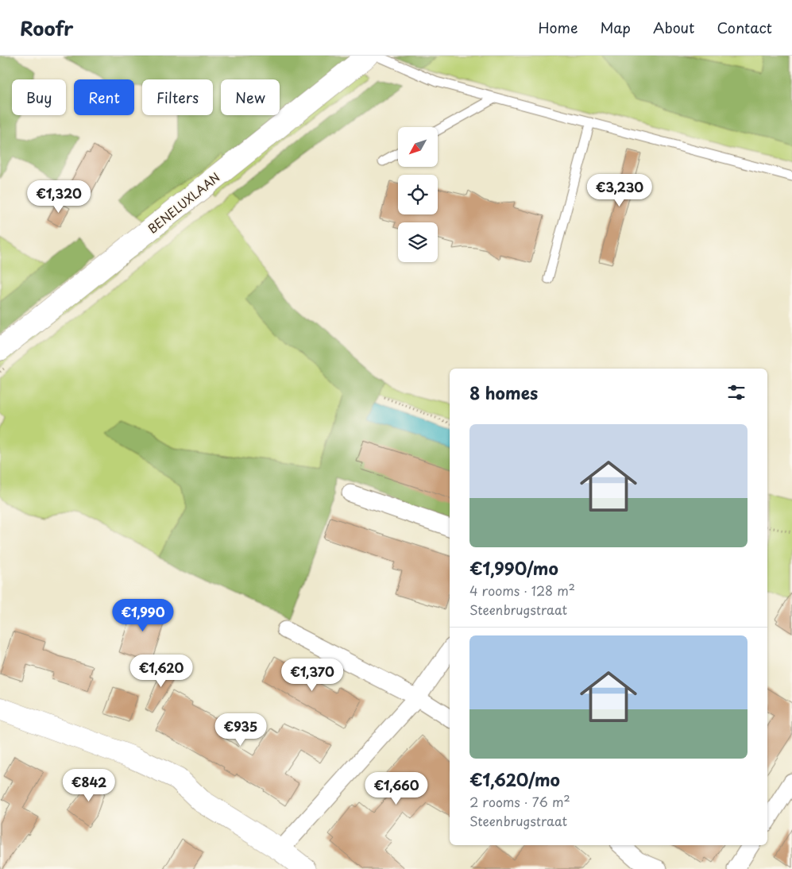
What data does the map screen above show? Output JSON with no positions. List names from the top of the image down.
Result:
{
  "streets": {
    "street": ["BENELUXLAAN"]
  },
  "north": "bottom left",
  "page": {
    "header": "Roofr",
    "nav": [
      "Home",
      "Map",
      "About",
      "Contact"
    ],
    "chip": [
      "Buy",
      "Rent",
      "Filters",
      "New"
    ],
    "price": [
      "€3,230",
      "€1,320",
      "€1,990",
      "€1,620",
      "€1,370",
      "€935",
      "€842",
      "€1,660"
    ],
    "heading": "8 homes",
    "list": [
      {
        "name": "€1,990/mo",
        "note": "4 rooms · 128 m² · Steenbrugstraat"
      },
      {
        "name": "€1,620/mo",
        "note": "2 rooms · 76 m² · Steenbrugstraat"
      }
    ]
  }
}
